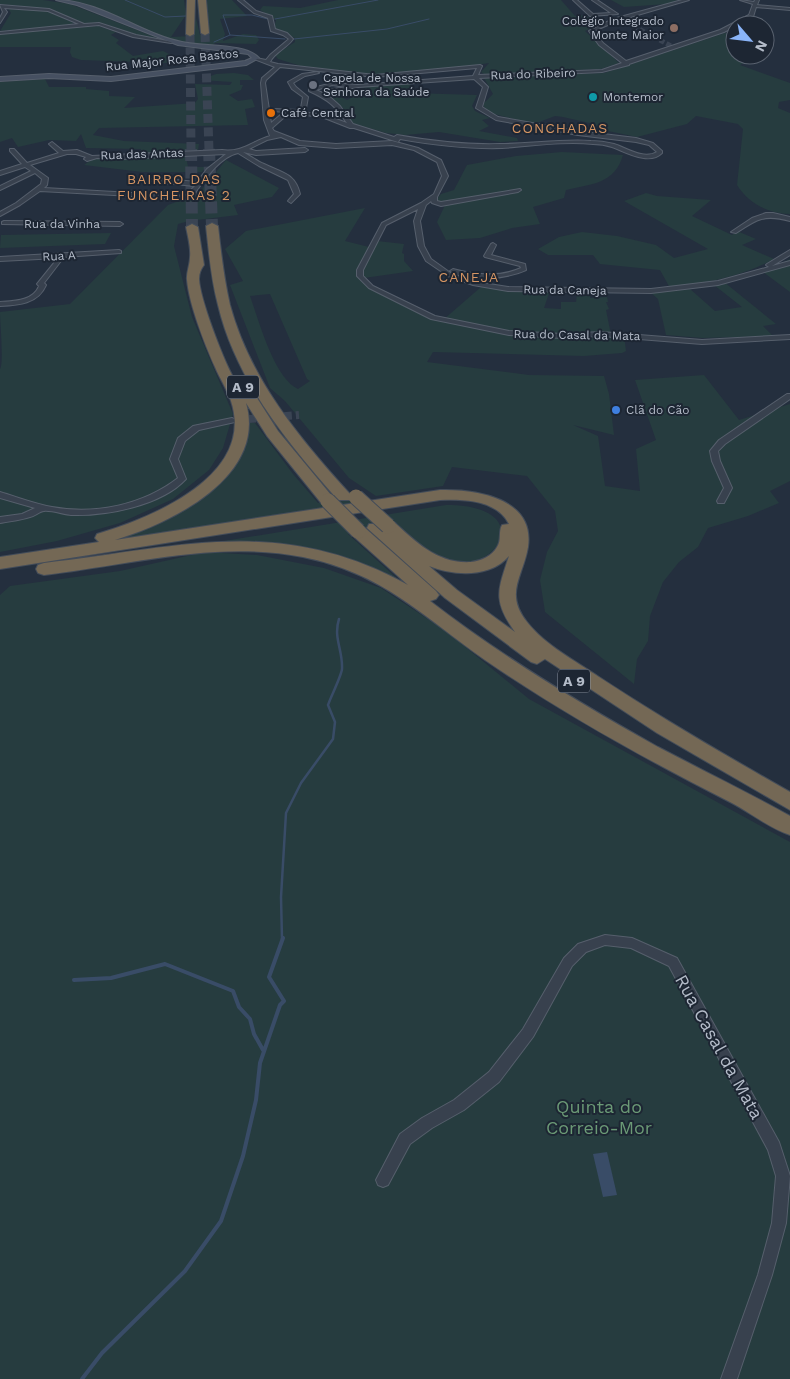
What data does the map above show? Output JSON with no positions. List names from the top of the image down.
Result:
{
  "streets": {
    "highway": ["A 9"],
    "main road": ["Rua Major Rosa Bastos"],
    "street": [
      "Rua do Ribeiro",
      "Rua das Antas",
      "Rua da Vinha",
      "Rua A",
      "Rua da Caneja",
      "Rua do Casal da Mata",
      "Rua Casal da Mata"
    ]
  },
  "crossings": [
    ["Rua Major Rosa Bastos", "Rua do Ribeiro"],
    ["Rua da Caneja", "Rua do Casal da Mata"]
  ],
  "districts": ["CONCHADAS", "BAIRRO DAS FUNCHEIRAS 2", "CANEJA"],
  "parks": ["Quinta do Correio-Mor"],
  "places": [
    "Colégio Integrado Monte Maior",
    "Capela de Nossa Senhora da Saúde",
    "Montemor",
    "Café Central",
    "Clã do Cão"
  ],
  "north": "bottom right"
}
